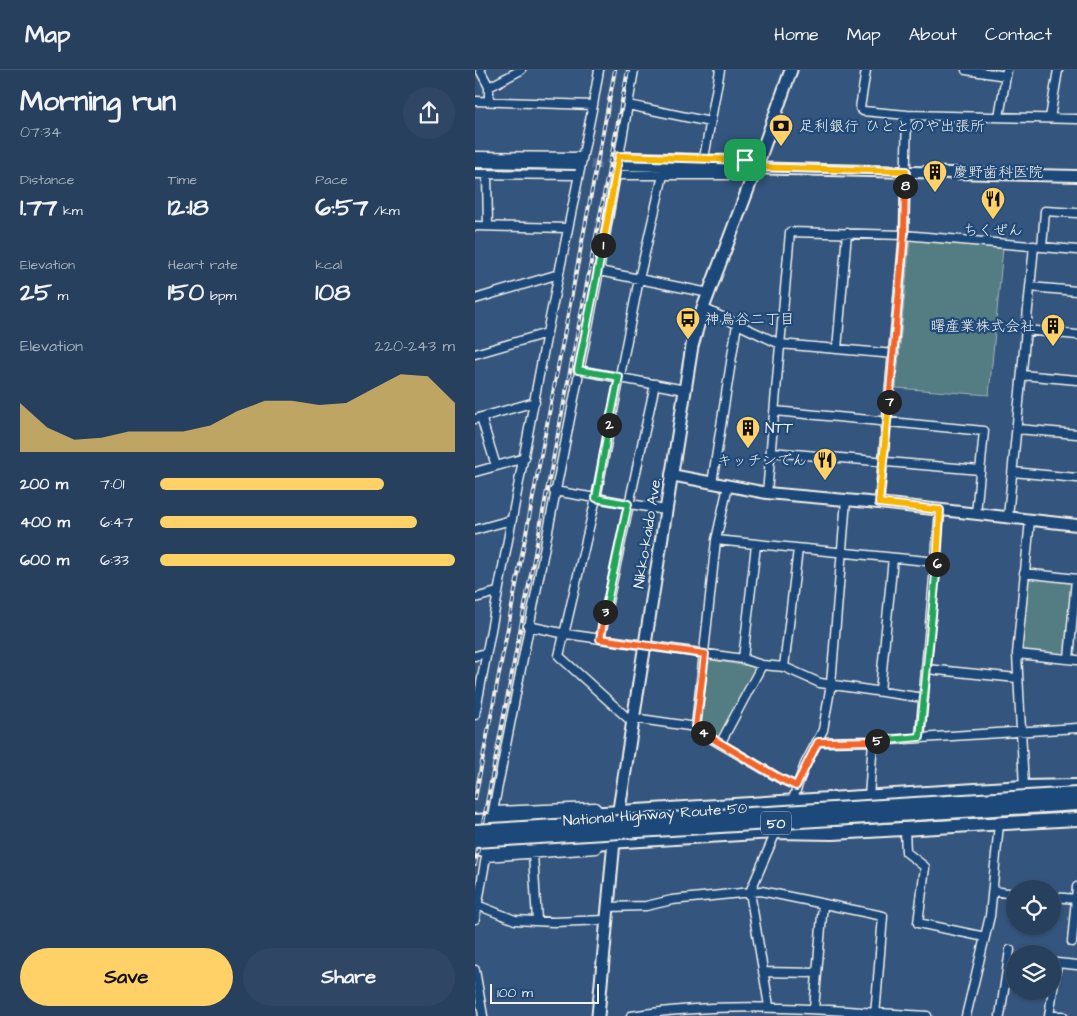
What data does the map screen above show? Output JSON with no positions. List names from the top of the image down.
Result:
{
  "streets": {
    "highway": ["National Highway Route 50", "50"],
    "main road": ["Nikko-kaido Ave."]
  },
  "places": {
    "bank": ["足利銀行 ひととのや出張所"],
    "building": ["慶野歯科医院", "曙産業株式会社", "NTT"],
    "restaurant": ["ちくぜん", "キッチンでん"],
    "bus stop": ["神鳥谷二丁目"]
  },
  "scale_bar": "100 m",
  "page": {
    "header": "Map",
    "nav": [
      "Home",
      "Map",
      "About",
      "Contact"
    ],
    "heading": ["Morning run", "07:34"],
    "stats": [
      ["Distance", "1.77 km"],
      ["Time", "12:18"],
      ["Pace", "6:57 /km"],
      ["Elevation", "25 m"],
      ["Heart rate", "150 bpm"],
      ["kcal", "108"]
    ],
    "pins": [
      "8",
      "1",
      "7",
      "2",
      "6",
      "3",
      "4",
      "5"
    ],
    "chart": ["Elevation", "220–243 m"],
    "list": [
      {
        "name": "200 m",
        "note": "7:01"
      },
      {
        "name": "400 m",
        "note": "6:47"
      },
      {
        "name": "600 m",
        "note": "6:33"
      }
    ],
    "buttons": ["Save", "Share"],
    "scale": "100 m"
  }
}
